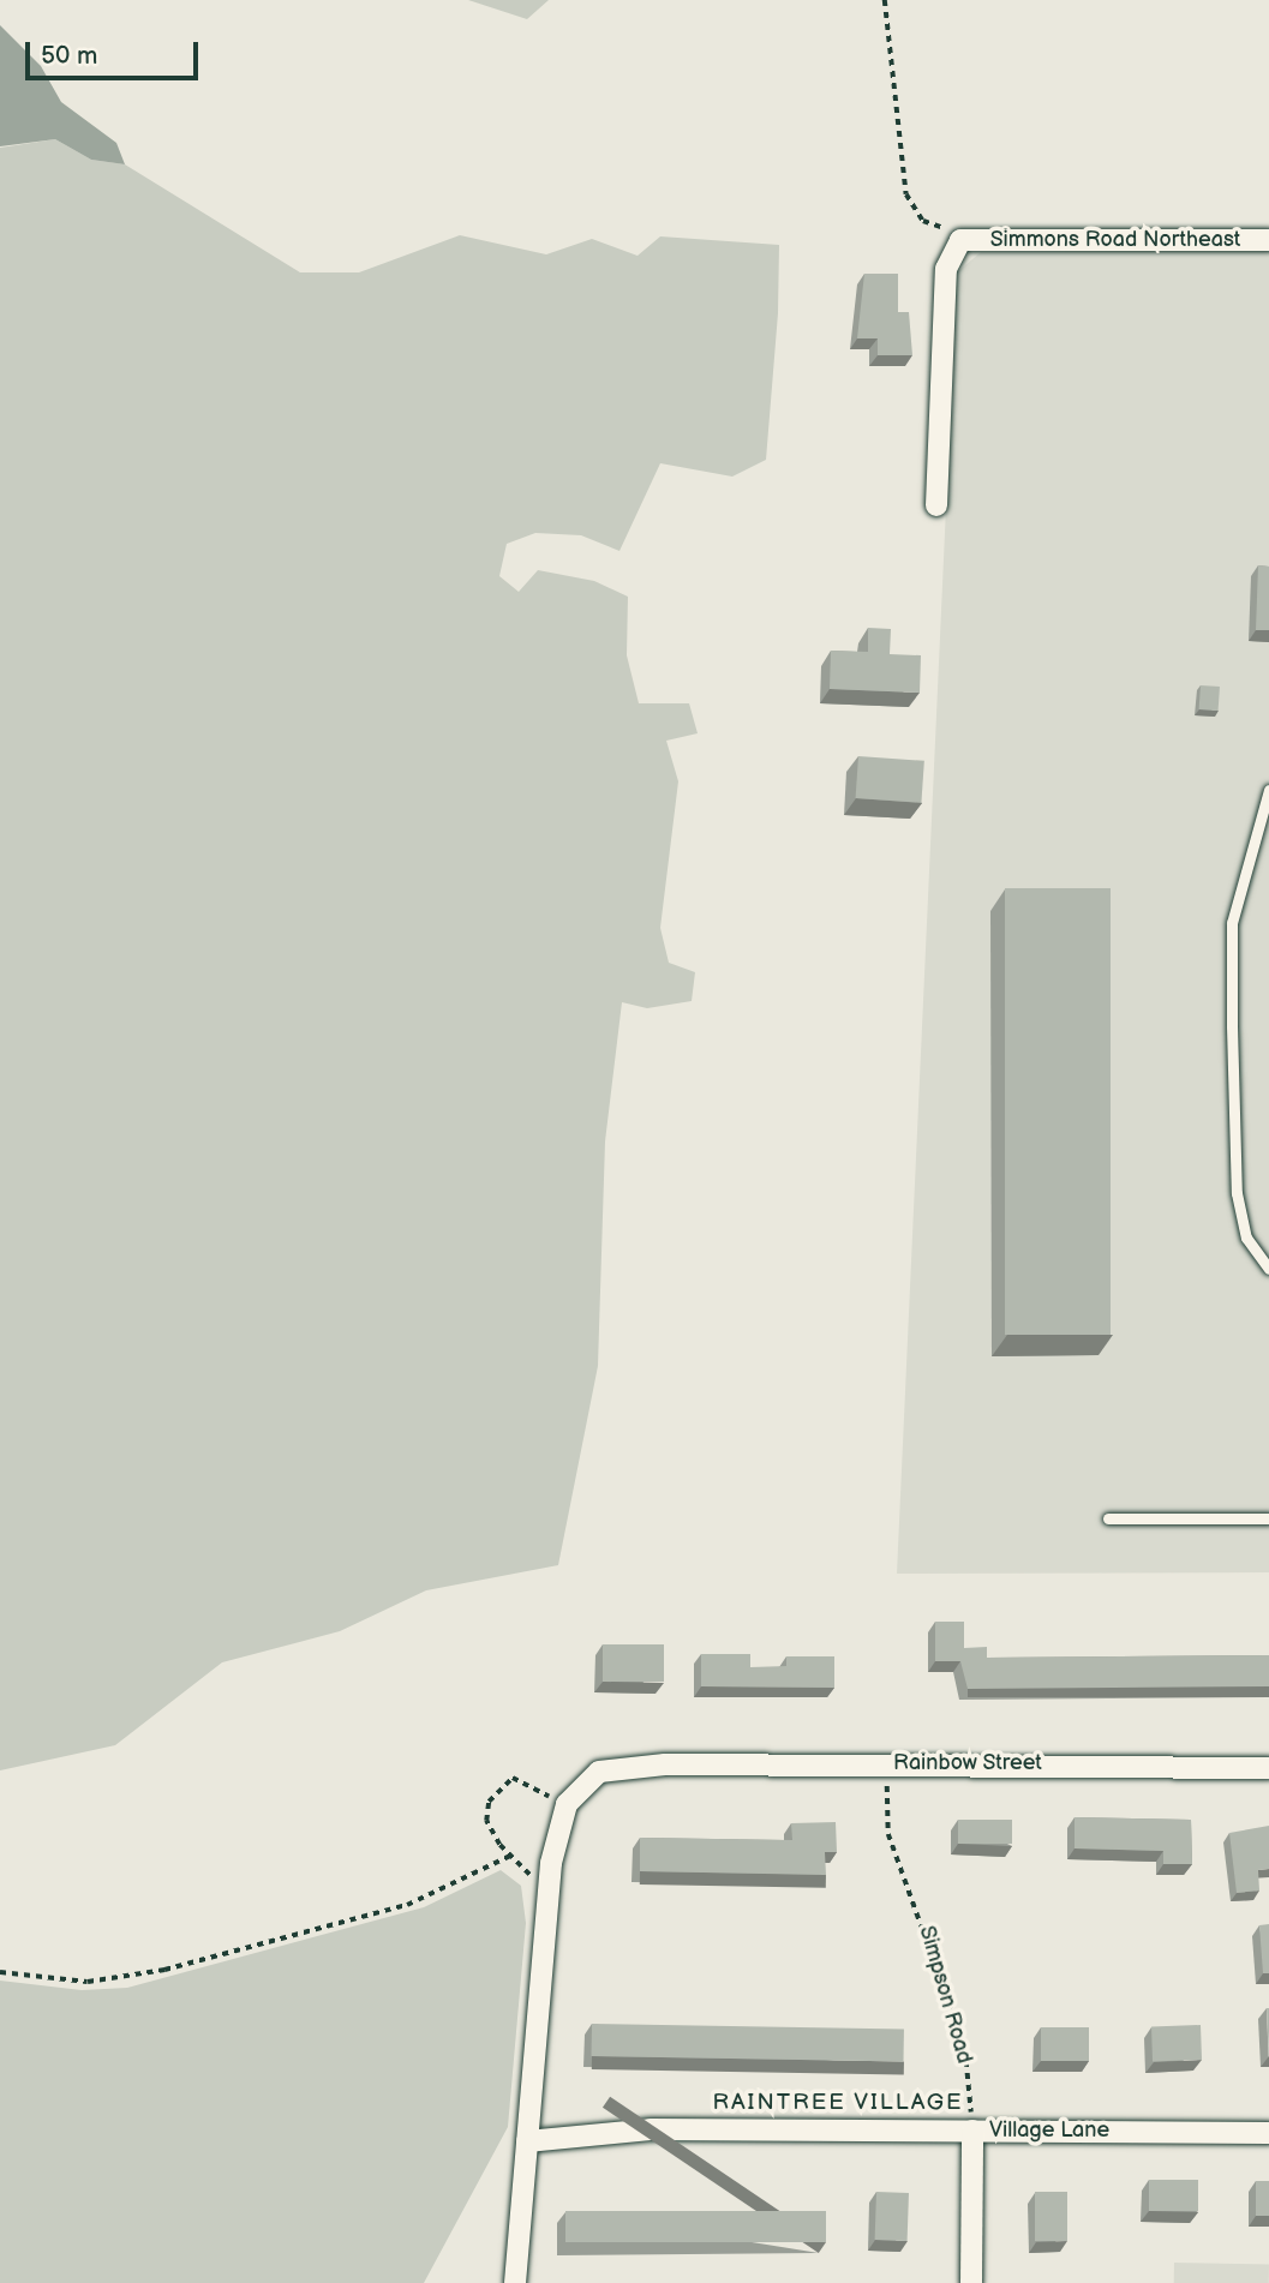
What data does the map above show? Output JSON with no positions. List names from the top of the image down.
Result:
{
  "streets": {
    "street": ["Simmons Road Northeast", "Rainbow Street", "Village Lane"],
    "path": ["Simpson Road"]
  },
  "crossings": [
    ["Rainbow Street", "Simpson Road"],
    ["Simpson Road", "Village Lane"]
  ],
  "districts": ["RAINTREE VILLAGE"],
  "scale_bar": "50 m"
}
